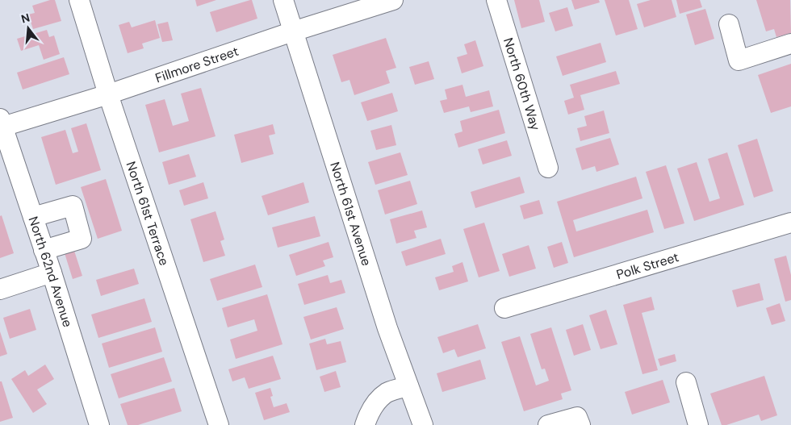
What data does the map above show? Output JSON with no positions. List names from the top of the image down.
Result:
{
  "streets": {
    "street": [
      "Fillmore Street",
      "North 60th Way",
      "North 61st Terrace",
      "North 61st Avenue",
      "Polk Street",
      "North 62nd Avenue"
    ]
  },
  "crossings": [
    ["Fillmore Street", "North 61st Terrace"],
    ["Fillmore Street", "North 61st Avenue"],
    ["Fillmore Street", "North 62nd Avenue"]
  ],
  "north": "top"
}
